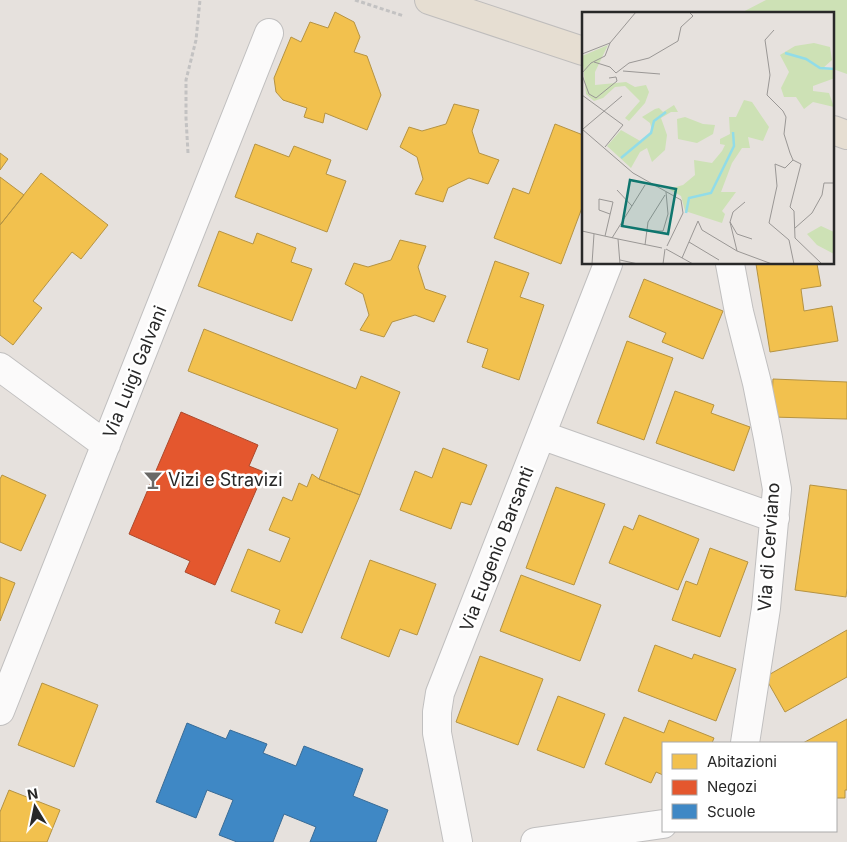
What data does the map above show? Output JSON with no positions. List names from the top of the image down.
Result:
{
  "streets": {
    "street": ["Via Luigi Galvani", "Via di Cerviano", "Via Eugenio Barsanti"]
  },
  "places": {
    "bar": ["Vizi e Stravizi"]
  },
  "legend": ["Abitazioni", "Negozi", "Scuole"],
  "north": "top"
}
